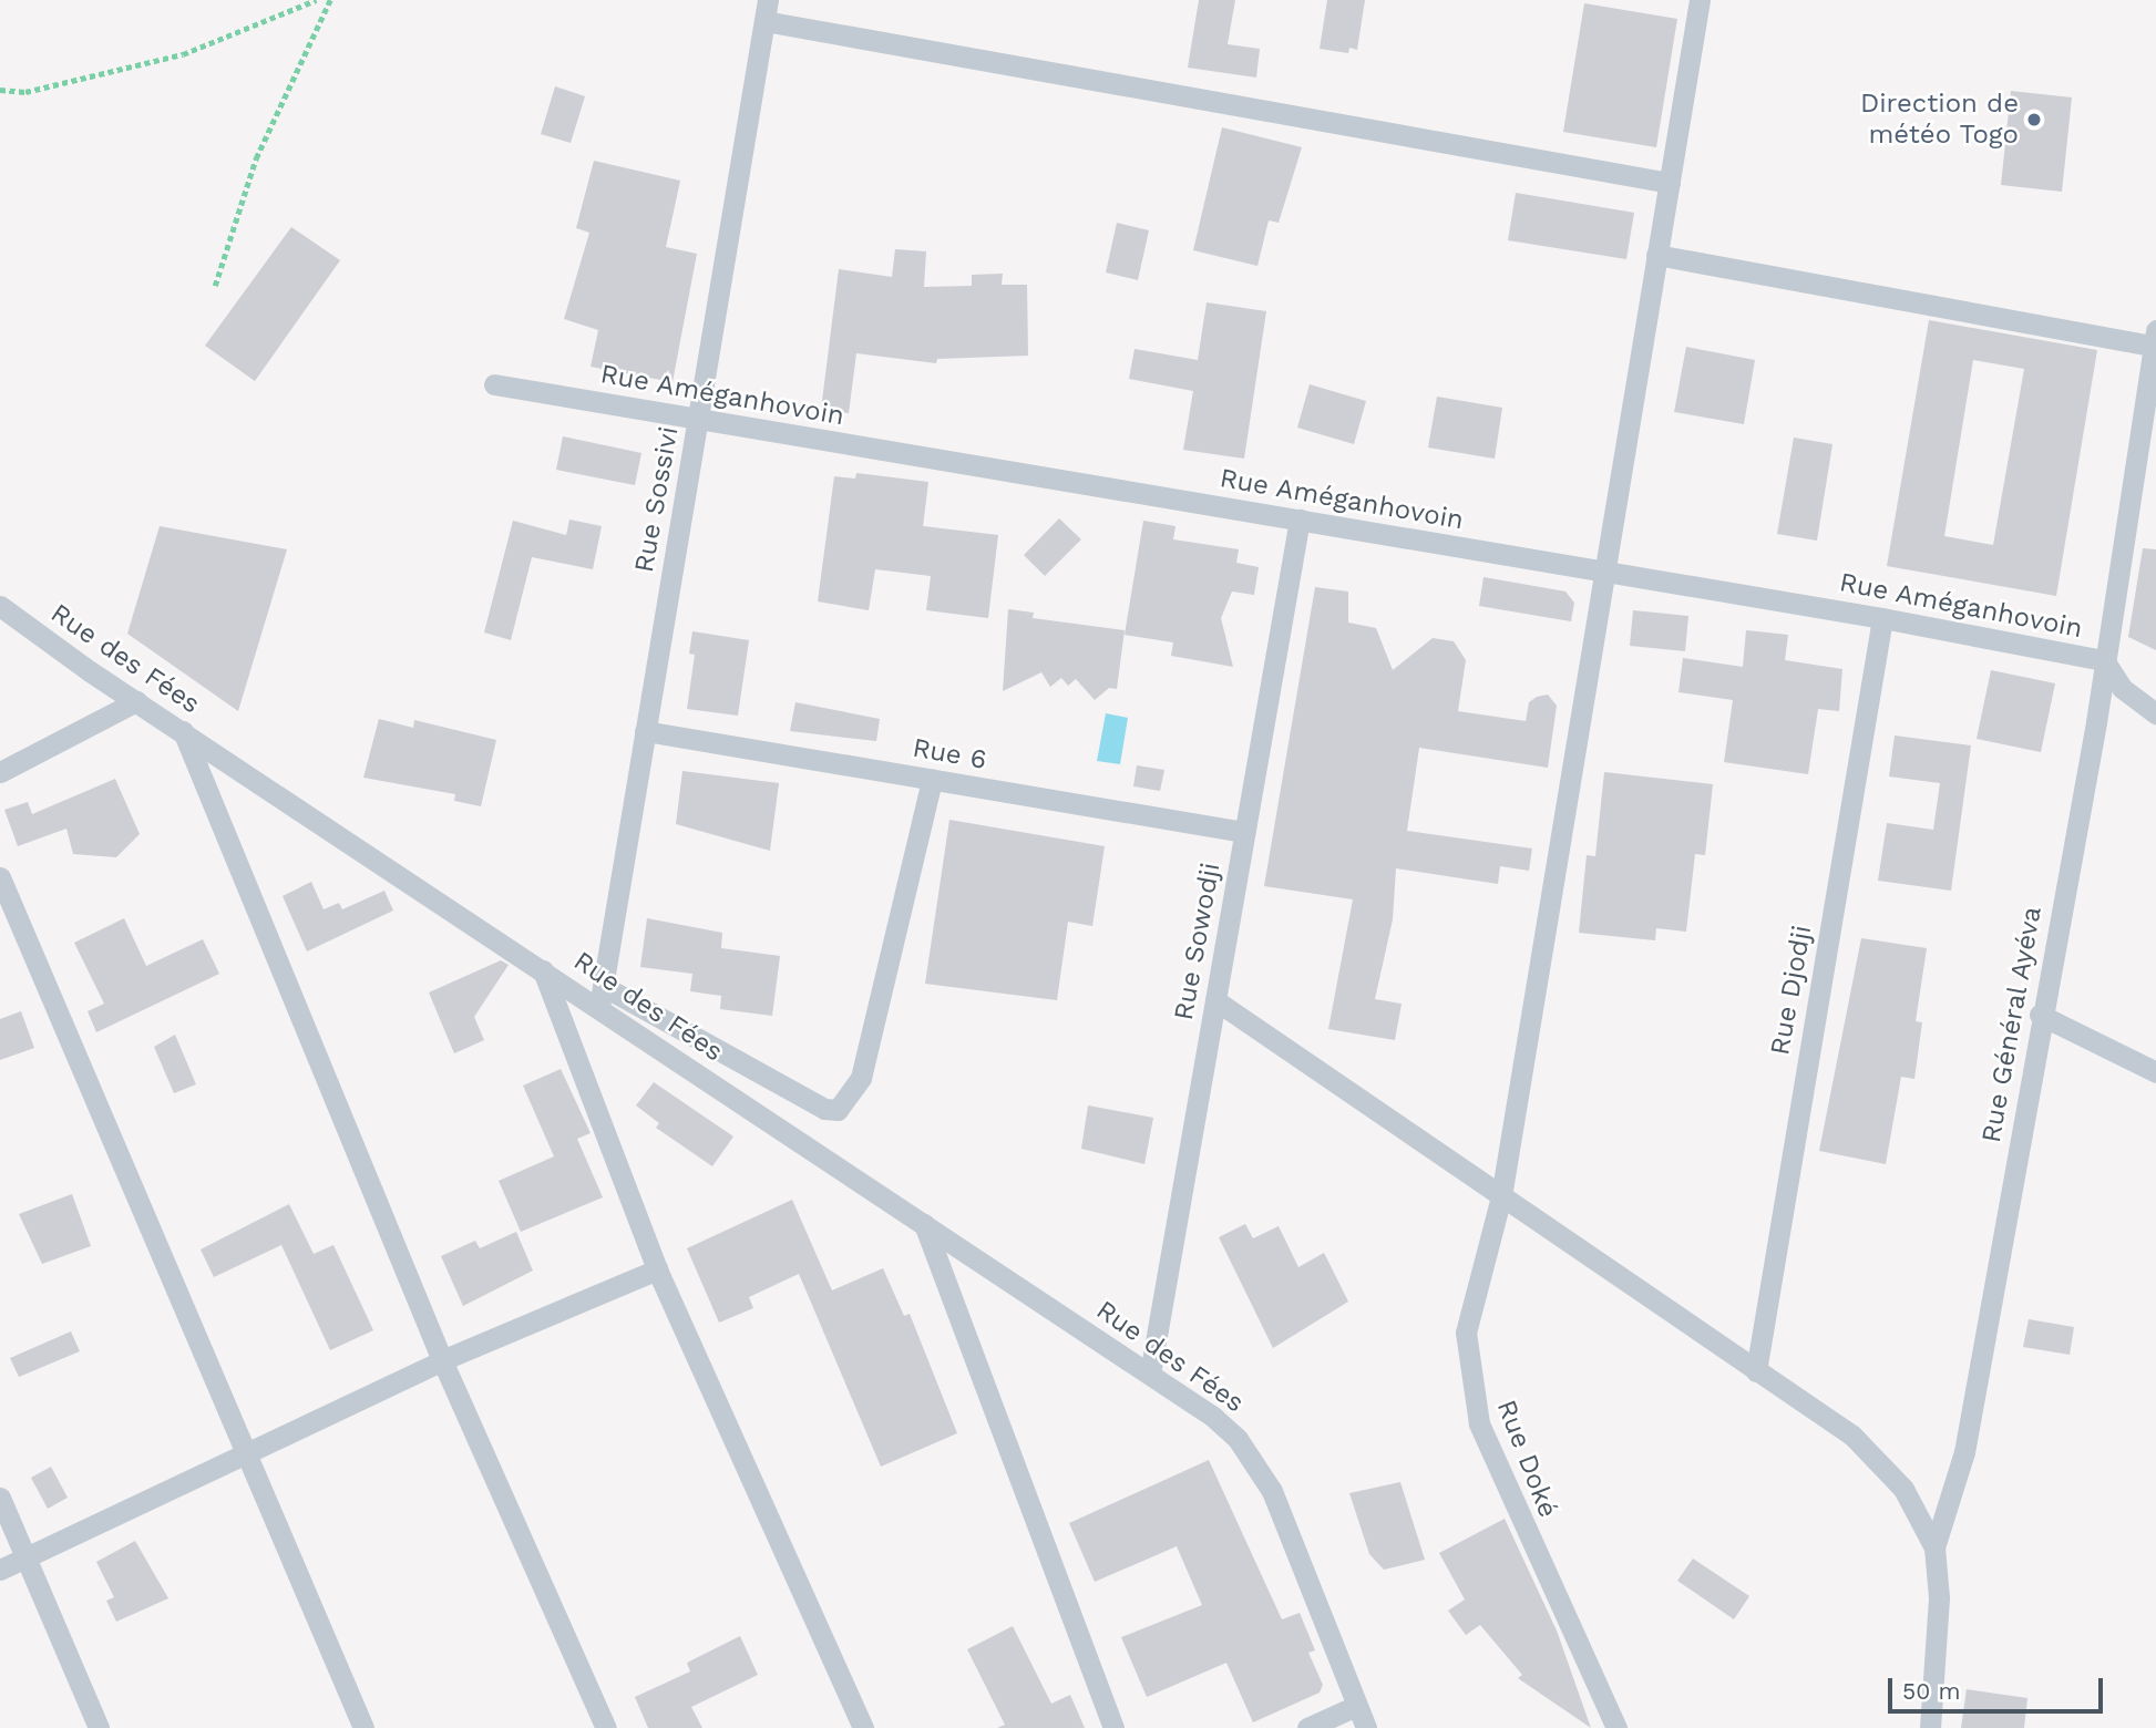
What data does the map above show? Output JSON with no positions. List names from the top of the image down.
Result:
{
  "streets": {
    "street": [
      "Rue Améganhovoin",
      "Rue Sossivi",
      "Rue des Fées",
      "Rue 6",
      "Rue Sowodji",
      "Rue Djodji",
      "Rue Général Ayéva",
      "Rue Doké"
    ]
  },
  "crossings": [
    ["Rue Améganhovoin", "Rue Sossivi"],
    ["Rue Améganhovoin", "Rue Sowodji"],
    ["Rue Améganhovoin", "Rue Djodji"],
    ["Rue Améganhovoin", "Rue Général Ayéva"],
    ["Rue Améganhovoin", "Rue Doké"],
    ["Rue Sossivi", "Rue des Fées"],
    ["Rue Sossivi", "Rue 6"],
    ["Rue des Fées", "Rue Sowodji"],
    ["Rue 6", "Rue Sowodji"]
  ],
  "places": ["Direction de météo Togo"],
  "scale_bar": "50 m"
}
